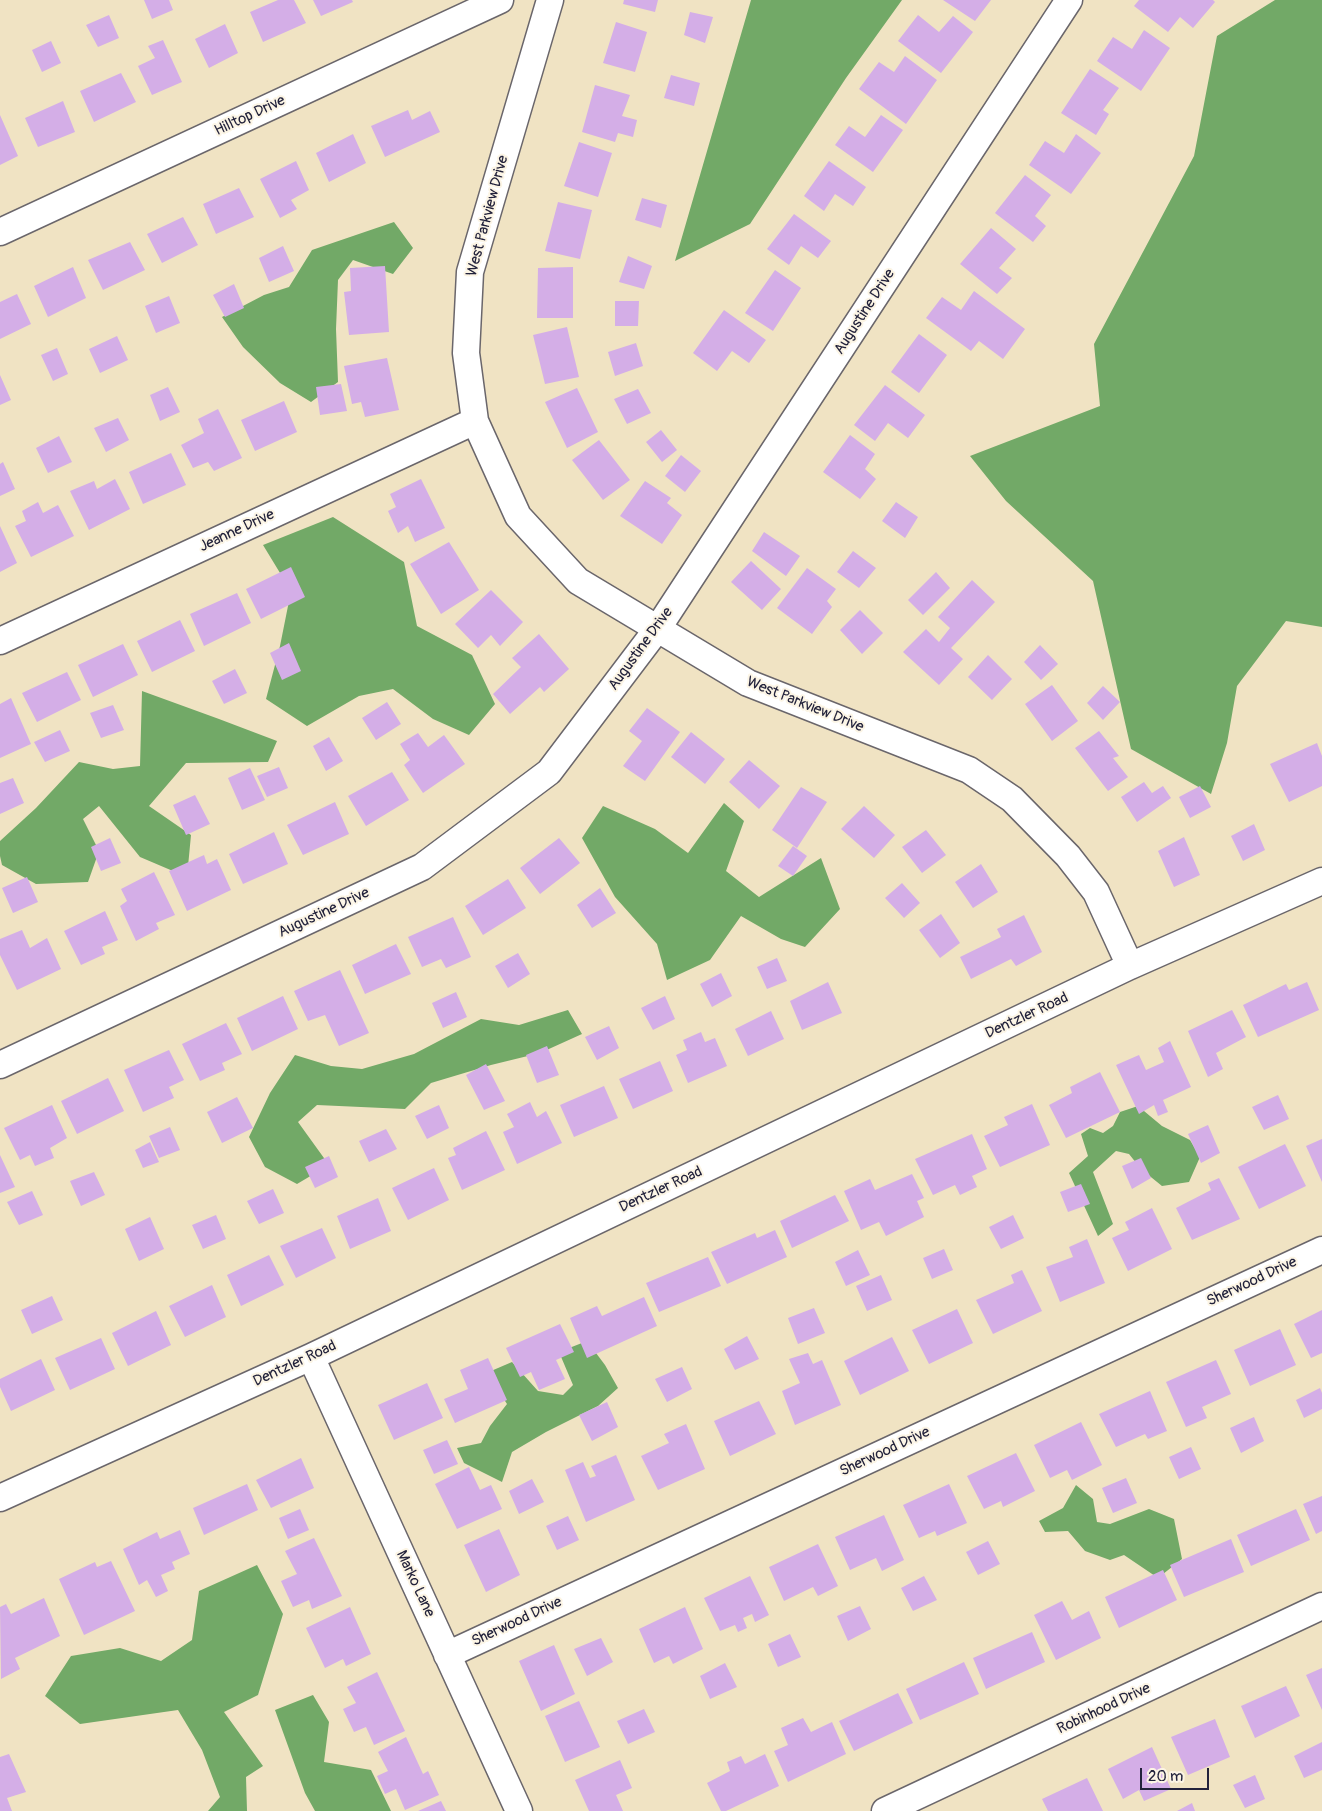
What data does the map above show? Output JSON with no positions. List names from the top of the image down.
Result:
{
  "streets": {
    "street": [
      "Hilltop Drive",
      "West Parkview Drive",
      "Augustine Drive",
      "Jeanne Drive",
      "Dentzler Road",
      "Sherwood Drive",
      "Marko Lane",
      "Robinhood Drive"
    ]
  },
  "crossings": [
    ["West Parkview Drive", "Augustine Drive"],
    ["West Parkview Drive", "Jeanne Drive"],
    ["West Parkview Drive", "Dentzler Road"],
    ["Dentzler Road", "Marko Lane"],
    ["Sherwood Drive", "Marko Lane"]
  ],
  "scale_bar": "20 m"
}
